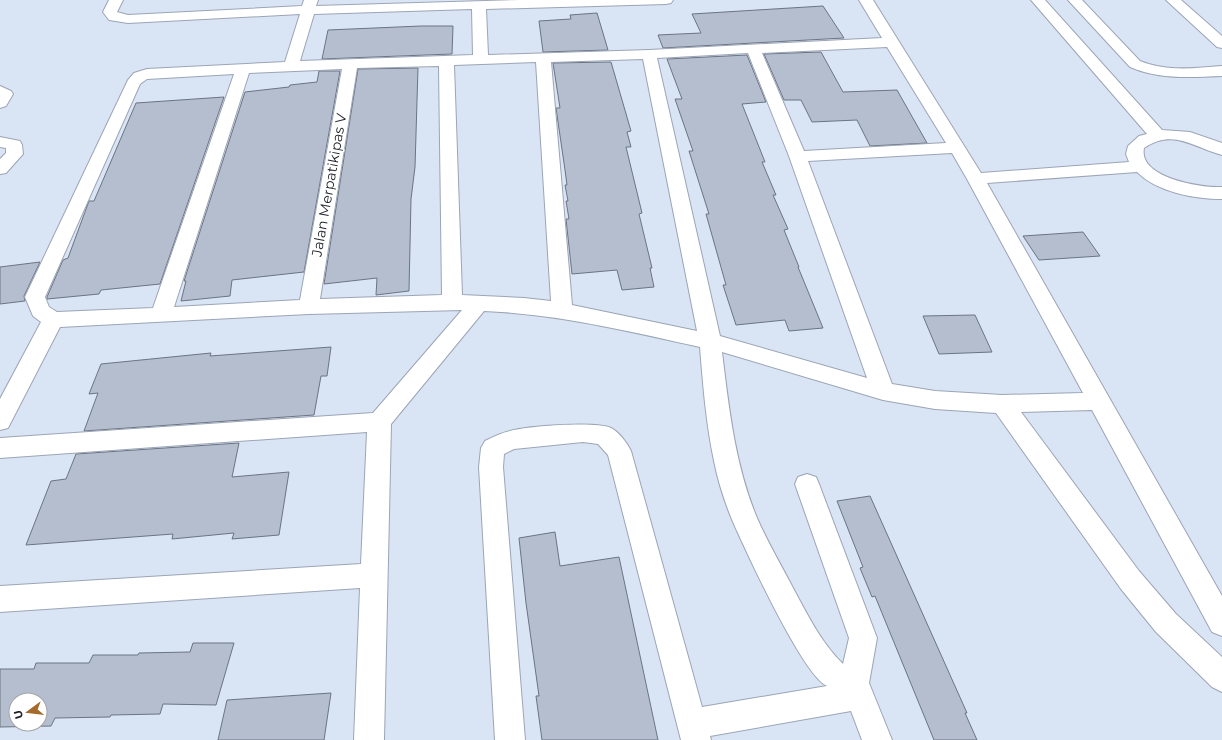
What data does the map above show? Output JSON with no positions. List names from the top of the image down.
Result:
{
  "streets": {
    "street": ["Jalan Merpatikipas V"]
  },
  "north": "left"
}
